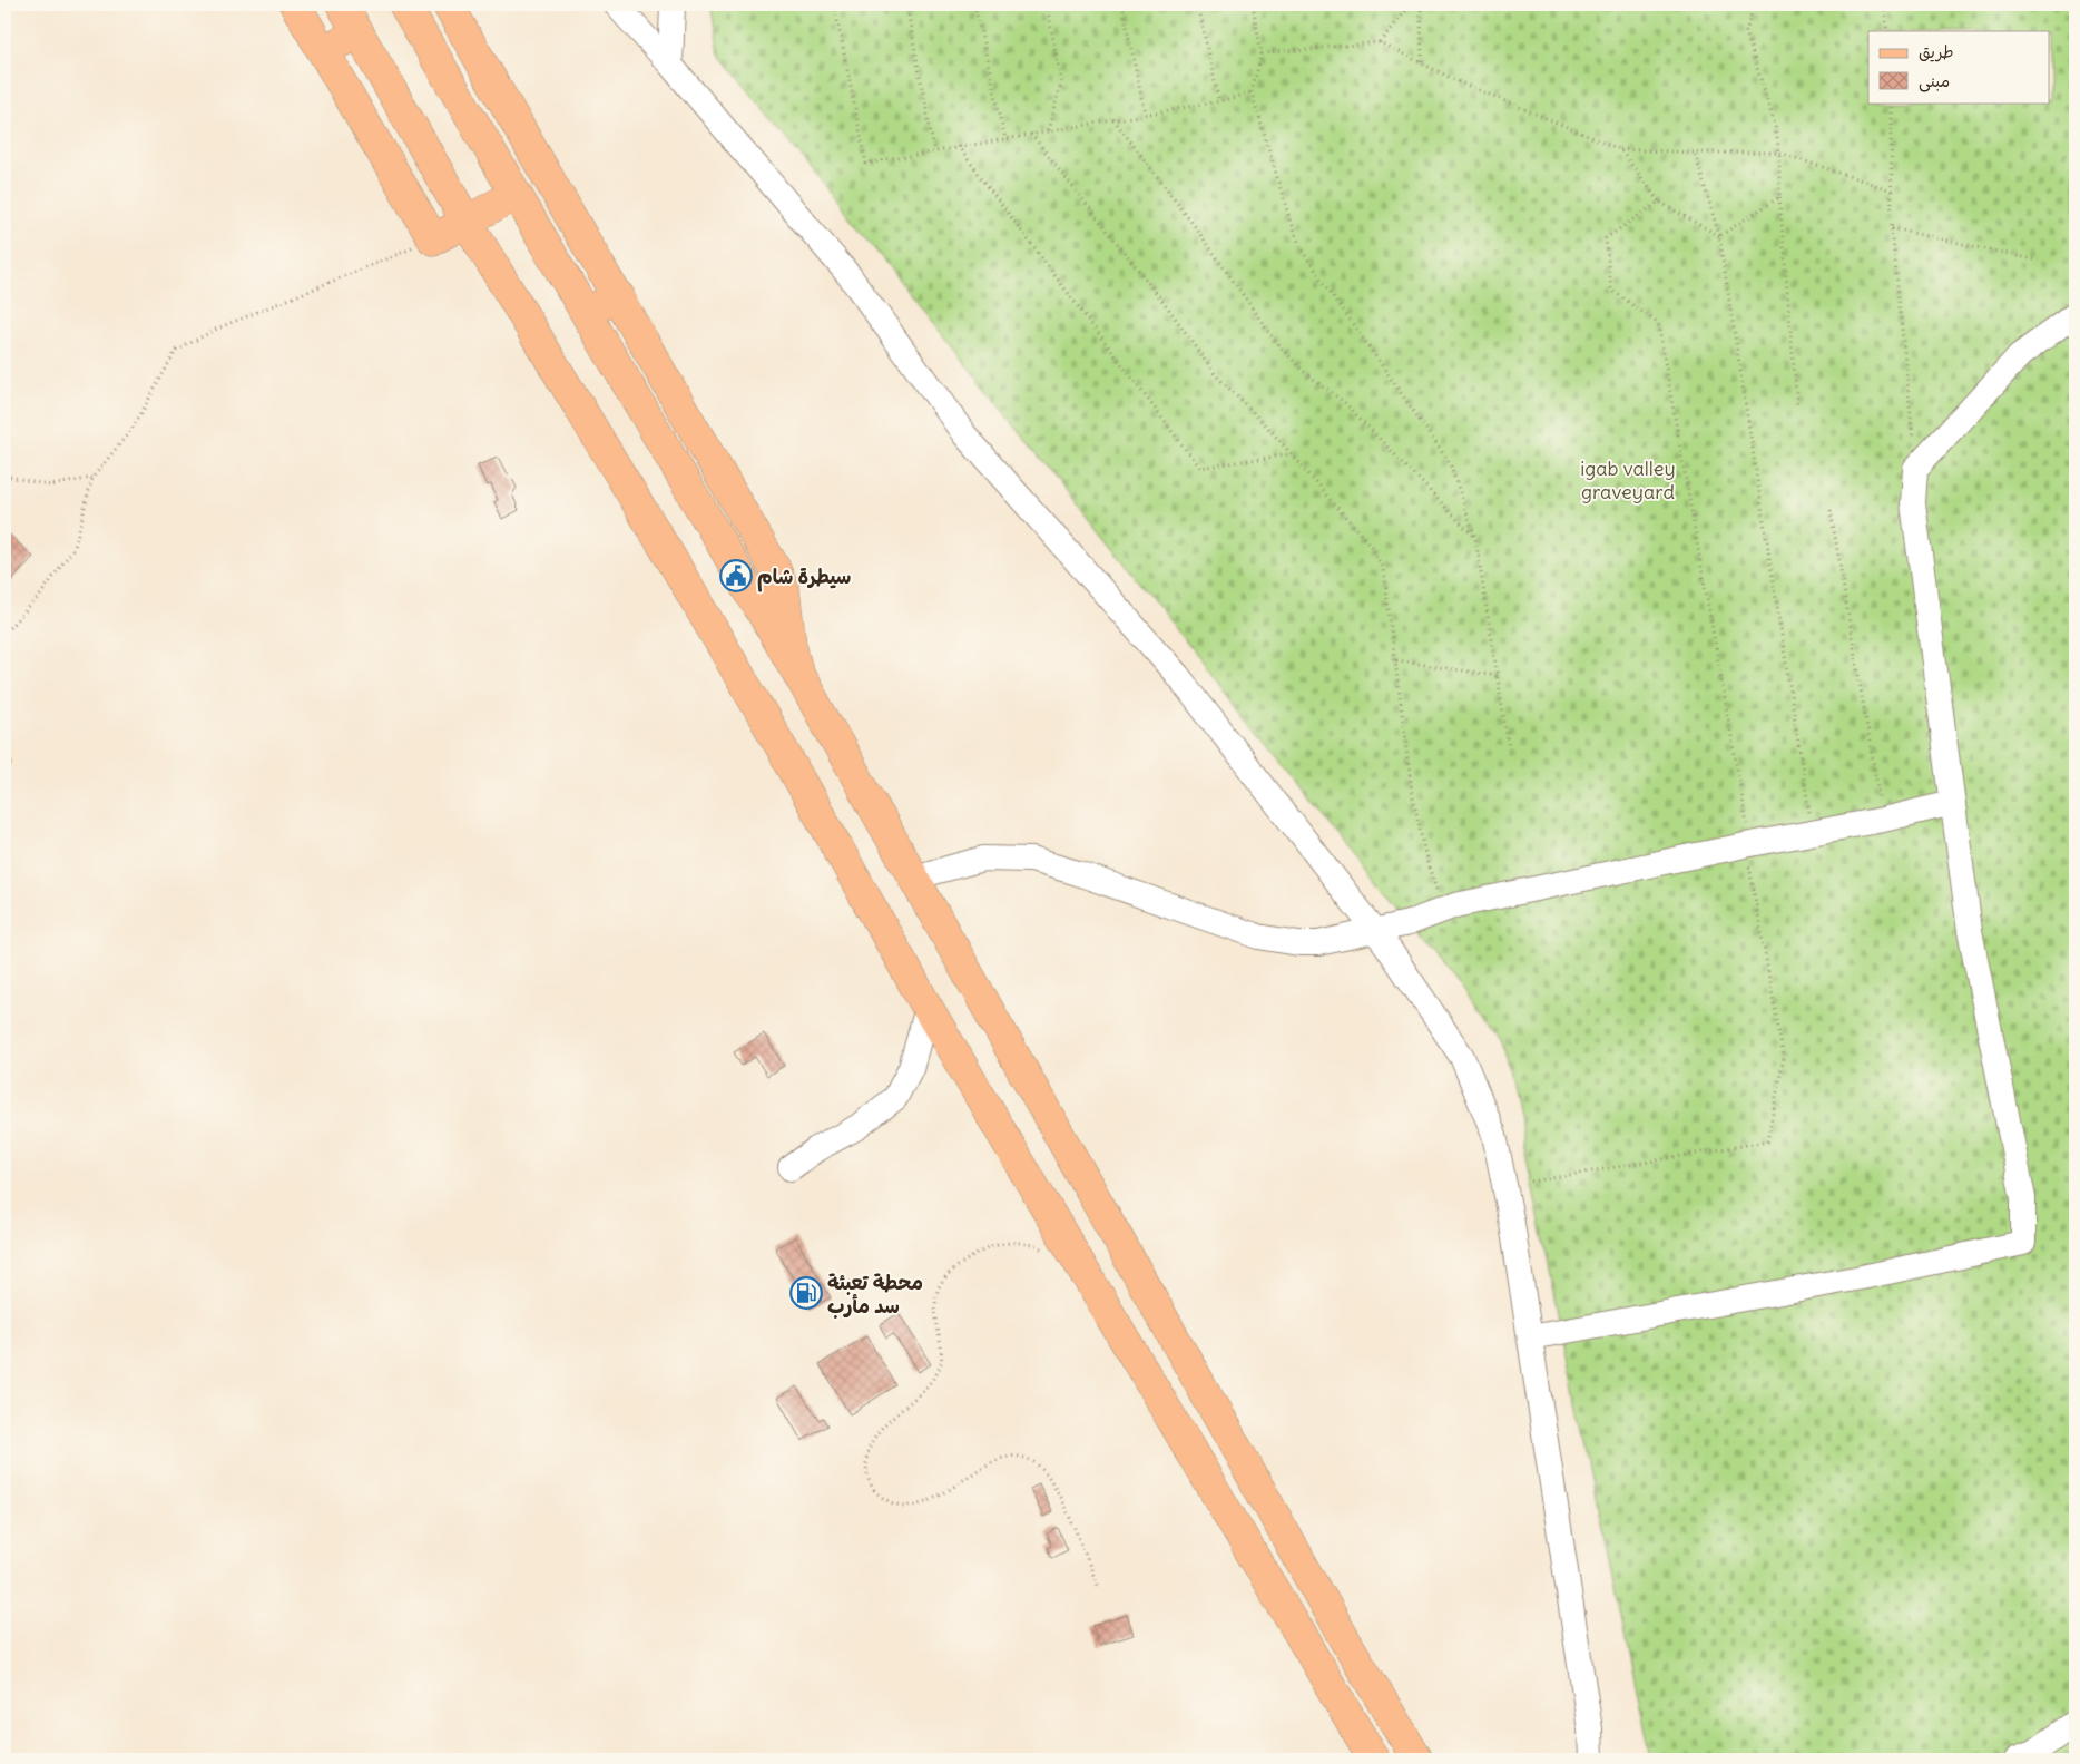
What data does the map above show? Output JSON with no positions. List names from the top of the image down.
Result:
{
  "parks": ["igab valley graveyard"],
  "places": {
    "public building": ["سيطرة شام"],
    "fuel station": ["محطة تعبئة سد مأرب"]
  },
  "legend": ["طريق", "مبنى"]
}
